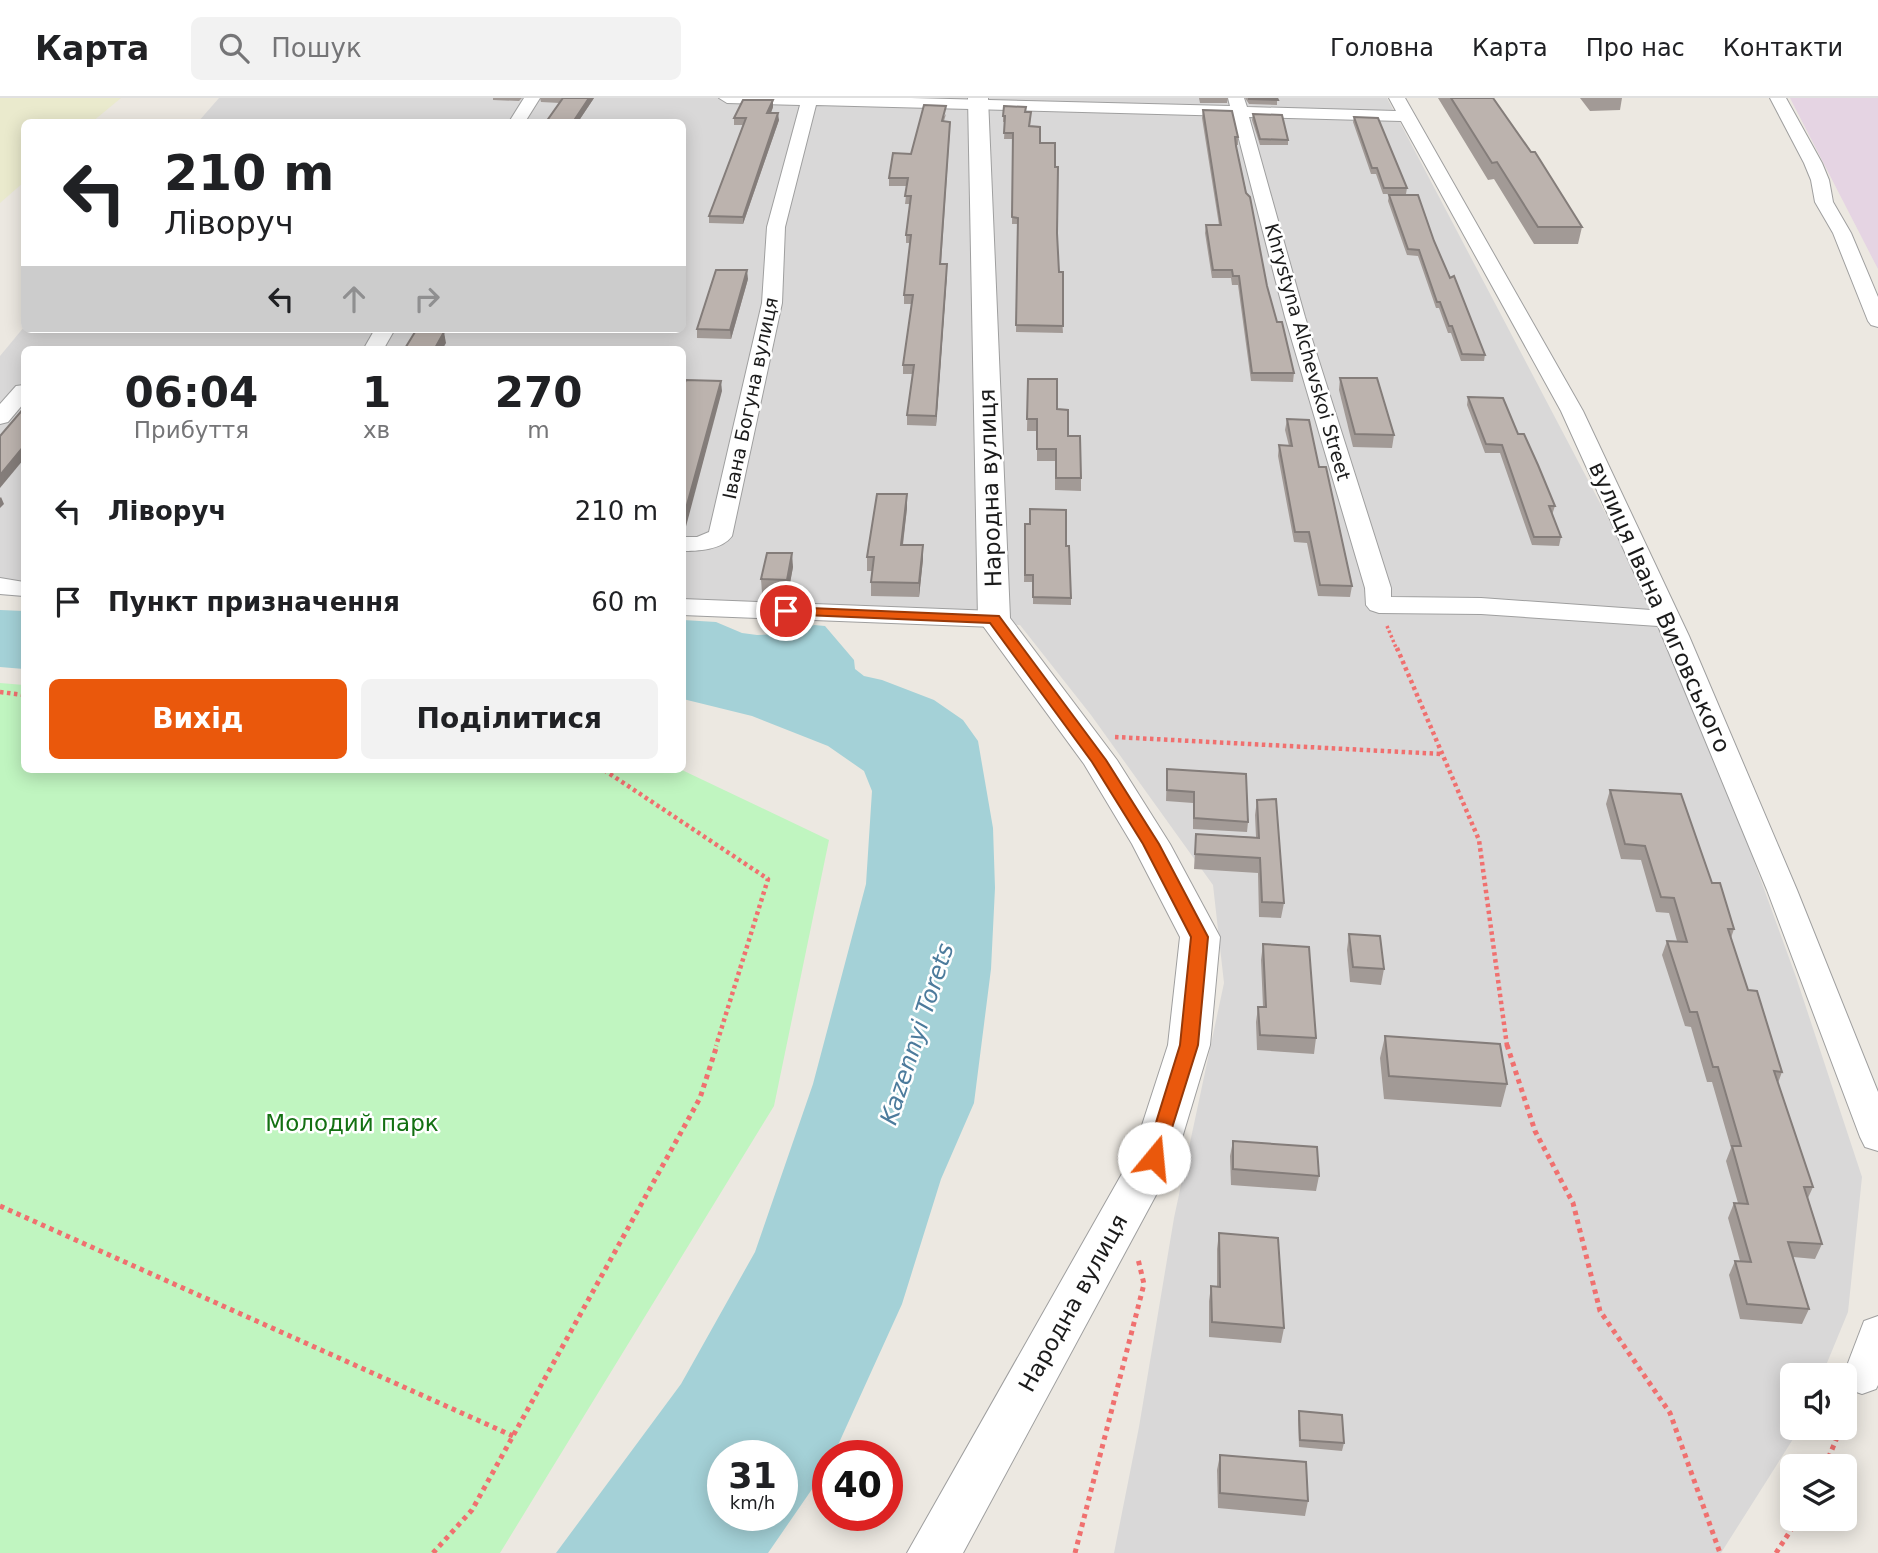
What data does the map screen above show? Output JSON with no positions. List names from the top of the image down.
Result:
{
  "streets": {
    "street": [
      "Khrystyna Alchevskoi Street",
      "Івана Богуна вулиця",
      "Народна вулиця",
      "вулиця Івана Виговського"
    ]
  },
  "water": ["Kazennyi Torets"],
  "parks": ["Молодий парк"],
  "page": {
    "header": "Карта",
    "search": "Пошук",
    "nav": [
      "Головна",
      "Карта",
      "Про нас",
      "Контакти"
    ],
    "turn": ["210 m", "Ліворуч"],
    "eta": [
      "06:04",
      "Прибуття",
      "1",
      "хв",
      "270",
      "m"
    ],
    "list": [
      {
        "name": "Ліворуч",
        "value": "210 m"
      },
      {
        "name": "Пункт призначення",
        "value": "60 m"
      }
    ],
    "buttons": ["Вихід", "Поділитися"],
    "speed": "31 km/h",
    "limit": "40"
  }
}
